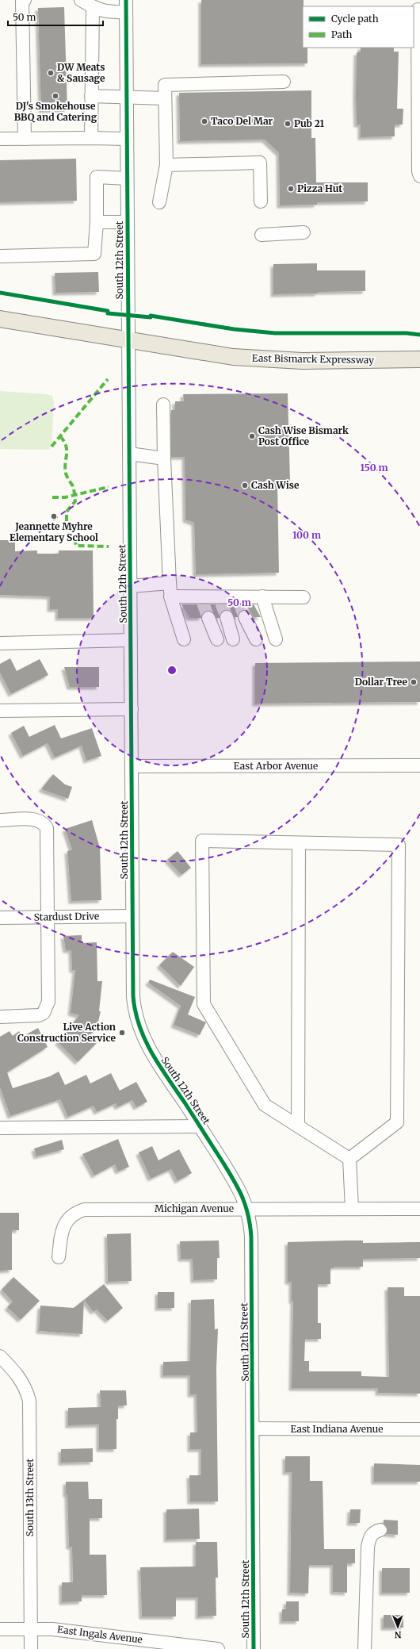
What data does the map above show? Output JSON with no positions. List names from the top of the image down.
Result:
{
  "streets": {
    "main road": ["East Bismarck Expressway"],
    "street": [
      "South 12th Street",
      "East Arbor Avenue",
      "Stardust Drive",
      "Michigan Avenue",
      "East Indiana Avenue",
      "South 13th Street",
      "East Ingals Avenue"
    ]
  },
  "crossings": [
    ["South 12th Street", "East Bismarck Expressway"],
    ["South 12th Street", "East Arbor Avenue"],
    ["South 12th Street", "Stardust Drive"],
    ["South 12th Street", "Michigan Avenue"],
    ["South 12th Street", "East Indiana Avenue"],
    ["South 13th Street", "East Ingals Avenue"]
  ],
  "places": [
    "DW Meats & Sausage",
    "DJ's Smokehouse BBQ and Catering",
    "Taco Del Mar",
    "Pub 21",
    "Pizza Hut",
    "Cash Wise Bismark Post Office",
    "Cash Wise",
    "Jeannette Myhre Elementary School",
    "Dollar Tree",
    "Live Action Construction Service"
  ],
  "legend": ["Cycle path", "Path"],
  "scale_bar": "50 m",
  "north": "bottom",
  "rings": ["150 m", "100 m", "50 m"]
}
